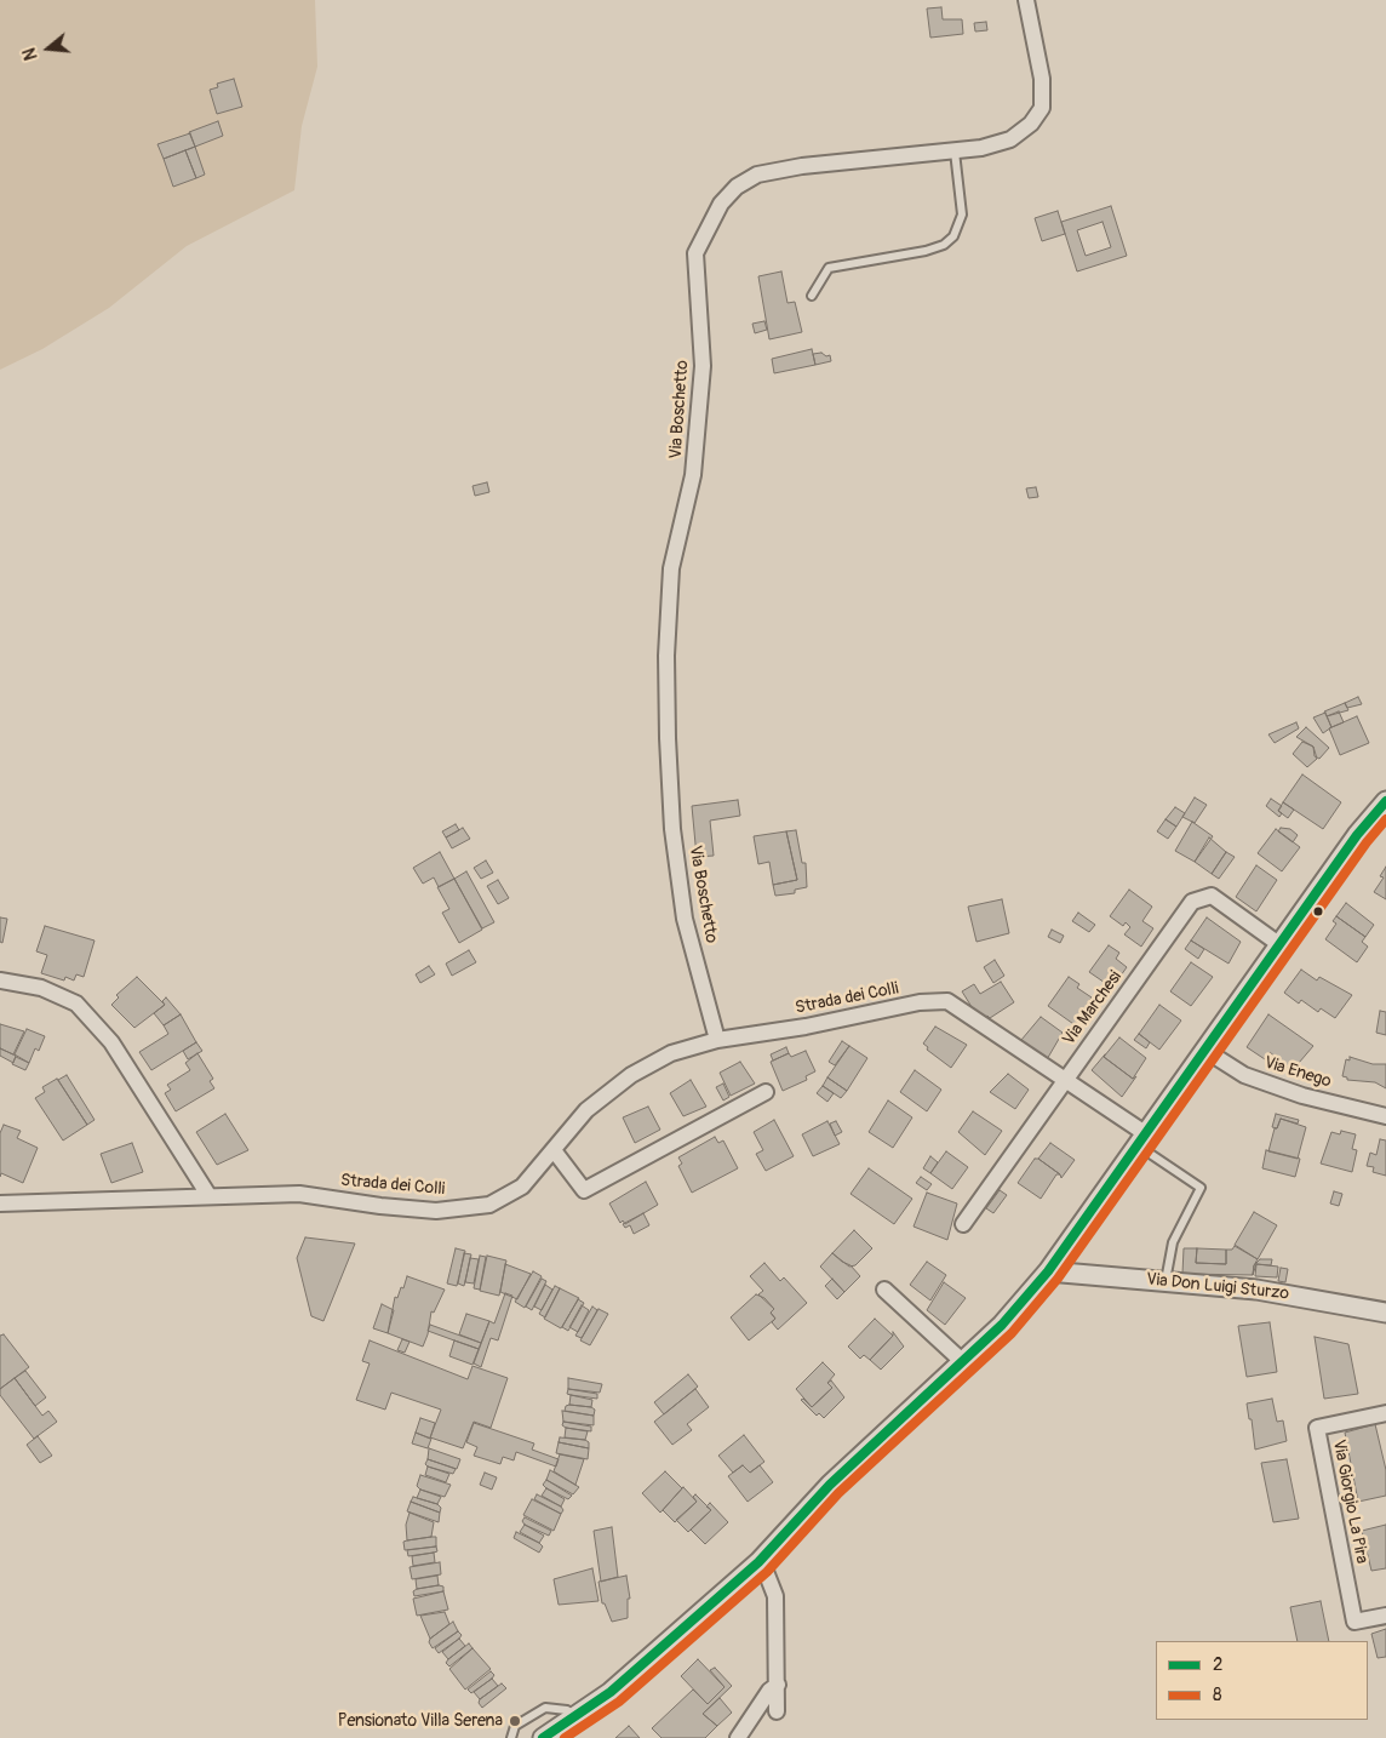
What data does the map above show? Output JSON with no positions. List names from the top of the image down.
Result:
{
  "streets": {
    "street": [
      "Via Boschetto",
      "Strada dei Colli",
      "Via Marchesi",
      "Via Enego",
      "Via Don Luigi Sturzo",
      "Via Giorgio La Pira"
    ]
  },
  "crossings": [
    ["Via Boschetto", "Strada dei Colli"],
    ["Strada dei Colli", "Via Marchesi"]
  ],
  "places": ["Pensionato Villa Serena"],
  "lines": ["transit line 2", "transit line 8"],
  "legend": ["2", "8"],
  "north": "left"
}
